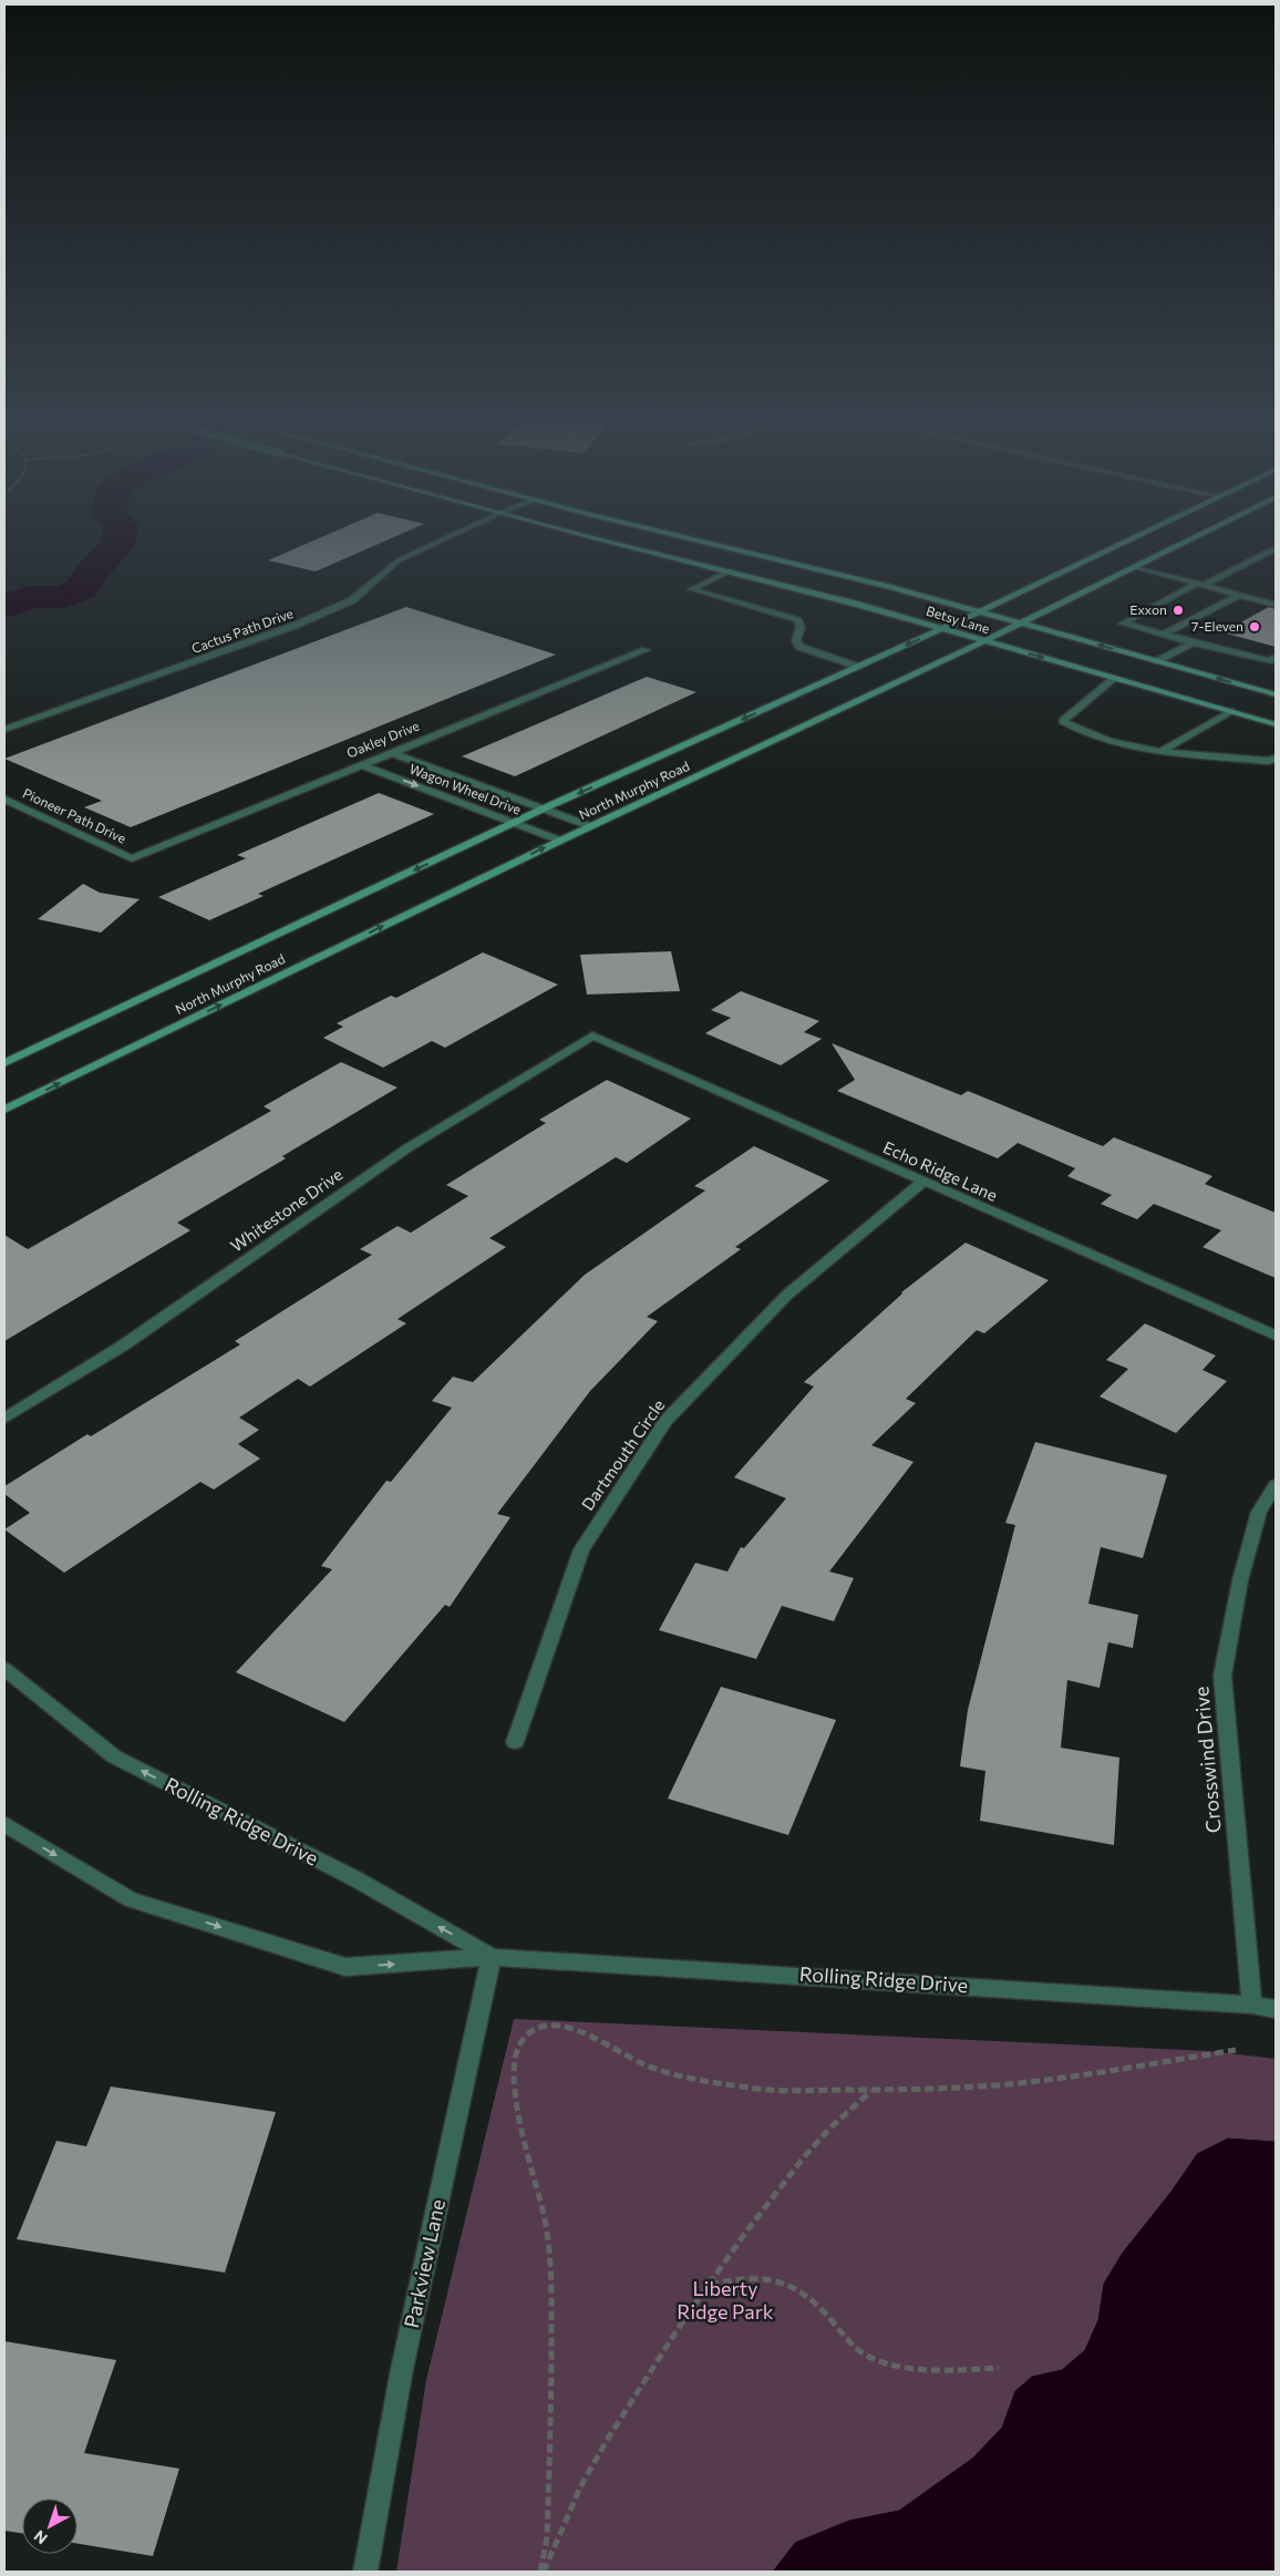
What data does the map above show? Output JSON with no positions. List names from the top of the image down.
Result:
{
  "streets": {
    "main road": ["Betsy Lane", "North Murphy Road"],
    "street": [
      "Cactus Path Drive",
      "Oakley Drive",
      "Wagon Wheel Drive",
      "Pioneer Path Drive",
      "Echo Ridge Lane",
      "Whitestone Drive",
      "Dartmouth Circle",
      "Crosswind Drive",
      "Rolling Ridge Drive",
      "Parkview Lane"
    ]
  },
  "crossings": [
    ["Betsy Lane", "North Murphy Road"],
    ["Oakley Drive", "Wagon Wheel Drive"],
    ["Oakley Drive", "Pioneer Path Drive"],
    ["Wagon Wheel Drive", "North Murphy Road"],
    ["Echo Ridge Lane", "Whitestone Drive"],
    ["Echo Ridge Lane", "Dartmouth Circle"],
    ["Crosswind Drive", "Rolling Ridge Drive"],
    ["Rolling Ridge Drive", "Parkview Lane"]
  ],
  "parks": ["Liberty Ridge Park"],
  "places": ["Exxon", "7-Eleven"],
  "north": "bottom left"
}
